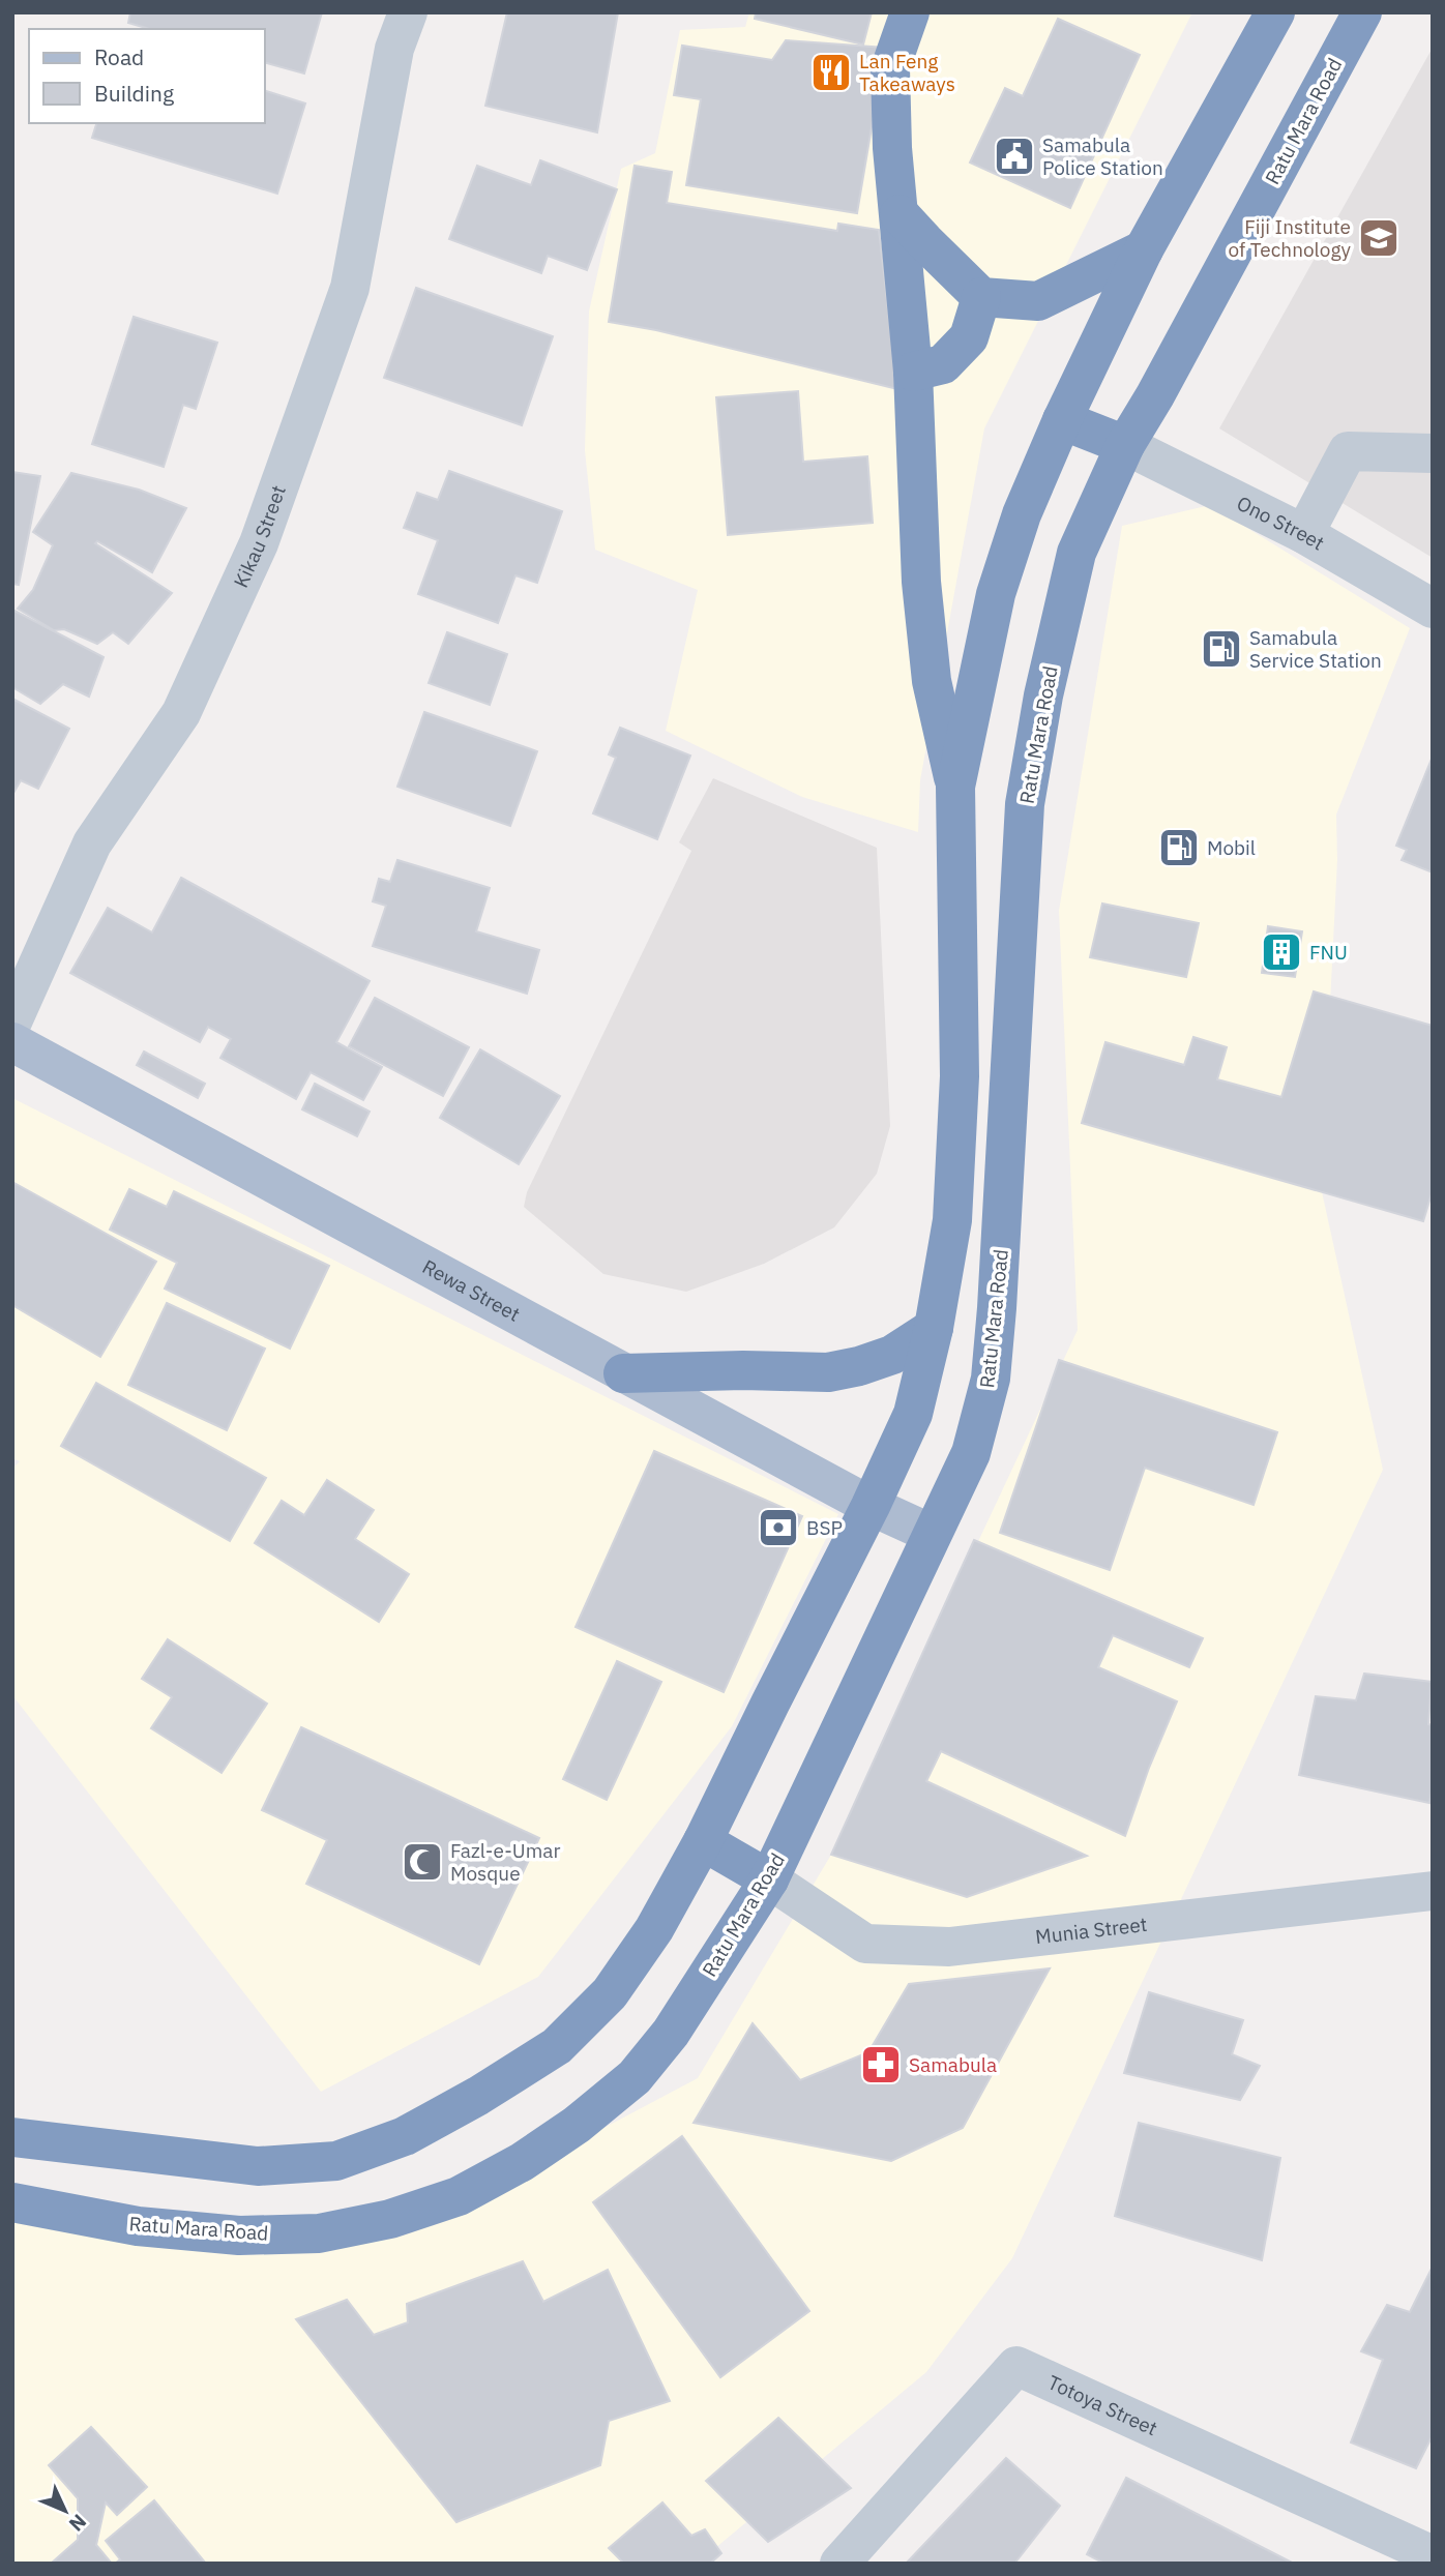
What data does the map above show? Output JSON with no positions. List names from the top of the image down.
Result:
{
  "streets": {
    "highway": ["Ratu Mara Road"],
    "main road": ["Rewa Street"],
    "street": [
      "Ono Street",
      "Kikau Street",
      "Munia Street",
      "Totoya Street"
    ]
  },
  "crossings": [
    ["Ratu Mara Road", "Ono Street"],
    ["Ratu Mara Road", "Rewa Street"],
    ["Ratu Mara Road", "Munia Street"]
  ],
  "places": {
    "restaurant": ["Lan Feng Takeaways"],
    "public building": ["Samabula Police Station"],
    "school or university": ["Fiji Institute of Technology"],
    "fuel station": ["Samabula Service Station", "Mobil"],
    "building": ["FNU"],
    "bank": ["BSP"],
    "mosque": ["Fazl-e-Umar Mosque"],
    "pharmacy": ["Samabula"]
  },
  "legend": ["Road", "Building"],
  "north": "bottom right"
}
